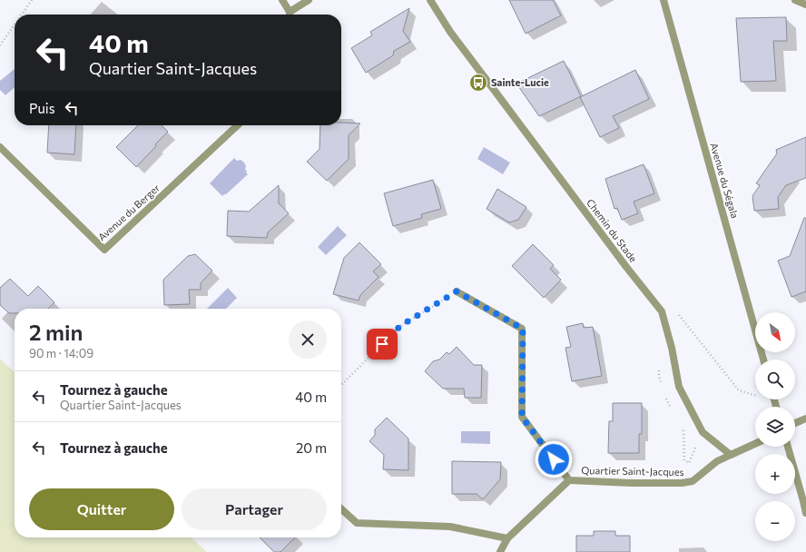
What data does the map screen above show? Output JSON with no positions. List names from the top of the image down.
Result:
{
  "streets": {
    "street": [
      "Avenue du Ségala",
      "Avenue du Berger",
      "Chemin du Stade",
      "Quartier Saint-Jacques"
    ]
  },
  "crossings": [
    ["Chemin du Stade", "Quartier Saint-Jacques"]
  ],
  "places": {
    "bus stop": ["Sainte-Lucie"]
  },
  "north": "bottom right",
  "page": {
    "turn": ["40 m", "Quartier Saint-Jacques"],
    "then": "Puis",
    "heading": ["2 min", "90 m · 14:09"],
    "map_buttons": ["+", "−"],
    "list": [
      {
        "name": "Tournez à gauche",
        "note": "Quartier Saint-Jacques",
        "value": "40 m"
      },
      {
        "name": "Tournez à gauche",
        "value": "20 m"
      }
    ],
    "buttons": ["Quitter", "Partager"]
  }
}
